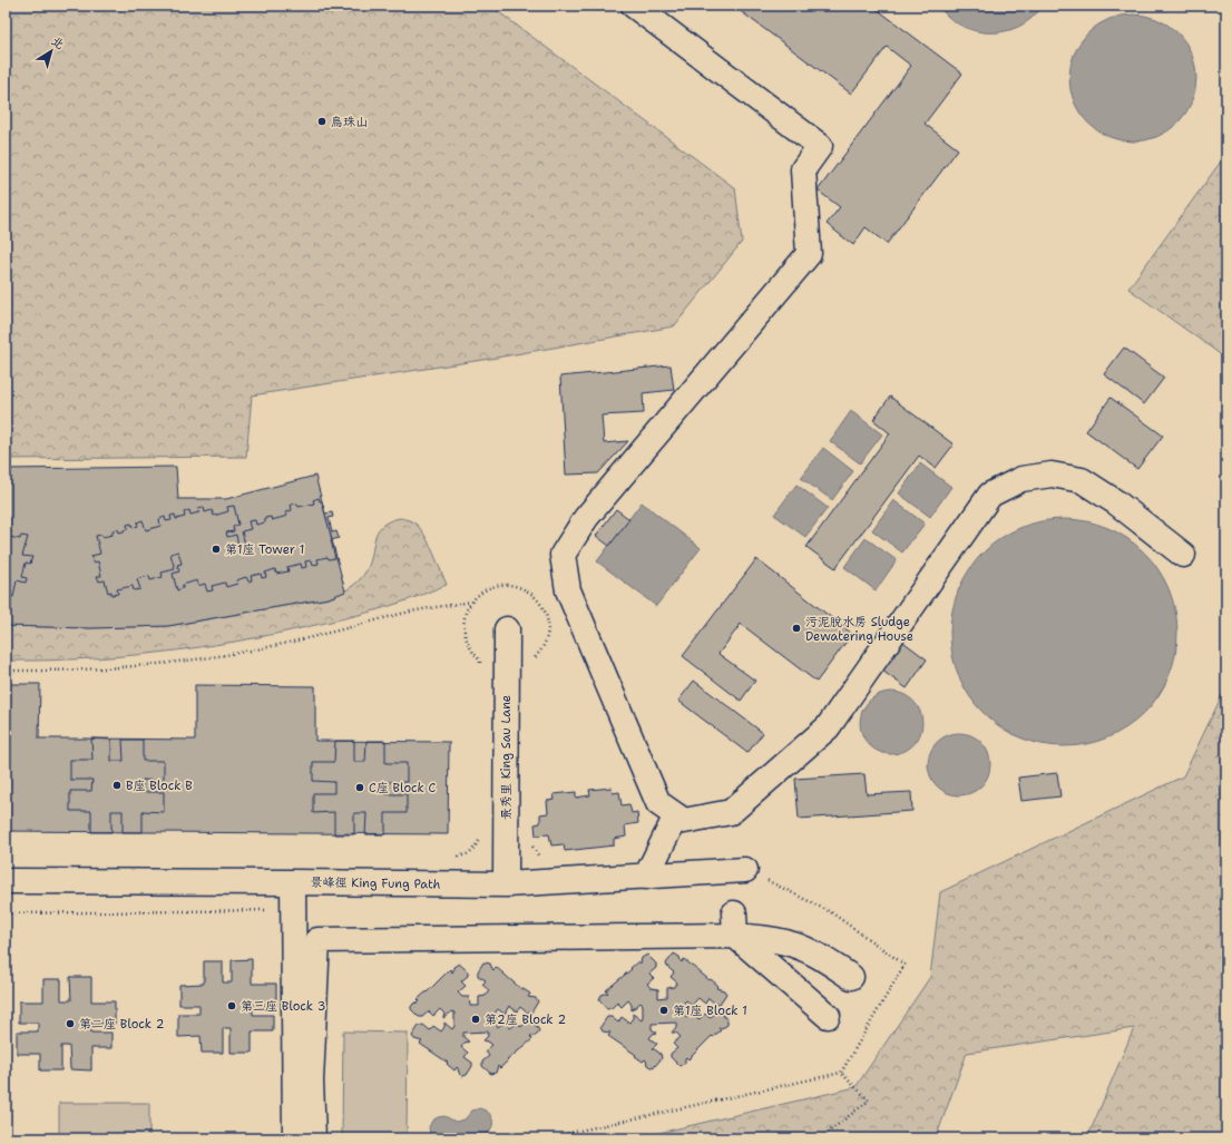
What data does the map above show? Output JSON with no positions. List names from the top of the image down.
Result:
{
  "streets": {
    "street": ["景秀里 King Sau Lane", "景峰徑 King Fung Path"]
  },
  "crossings": [
    ["景秀里 King Sau Lane", "景峰徑 King Fung Path"]
  ],
  "places": [
    "烏珠山",
    "第1座 Tower 1",
    "污泥脫水房 Sludge Dewatering House",
    "B座 Block B",
    "C座 Block C",
    "第三座 Block 3",
    "第1座 Block 1",
    "第2座 Block 2",
    "第二座 Block 2"
  ],
  "north": "top right"
}
